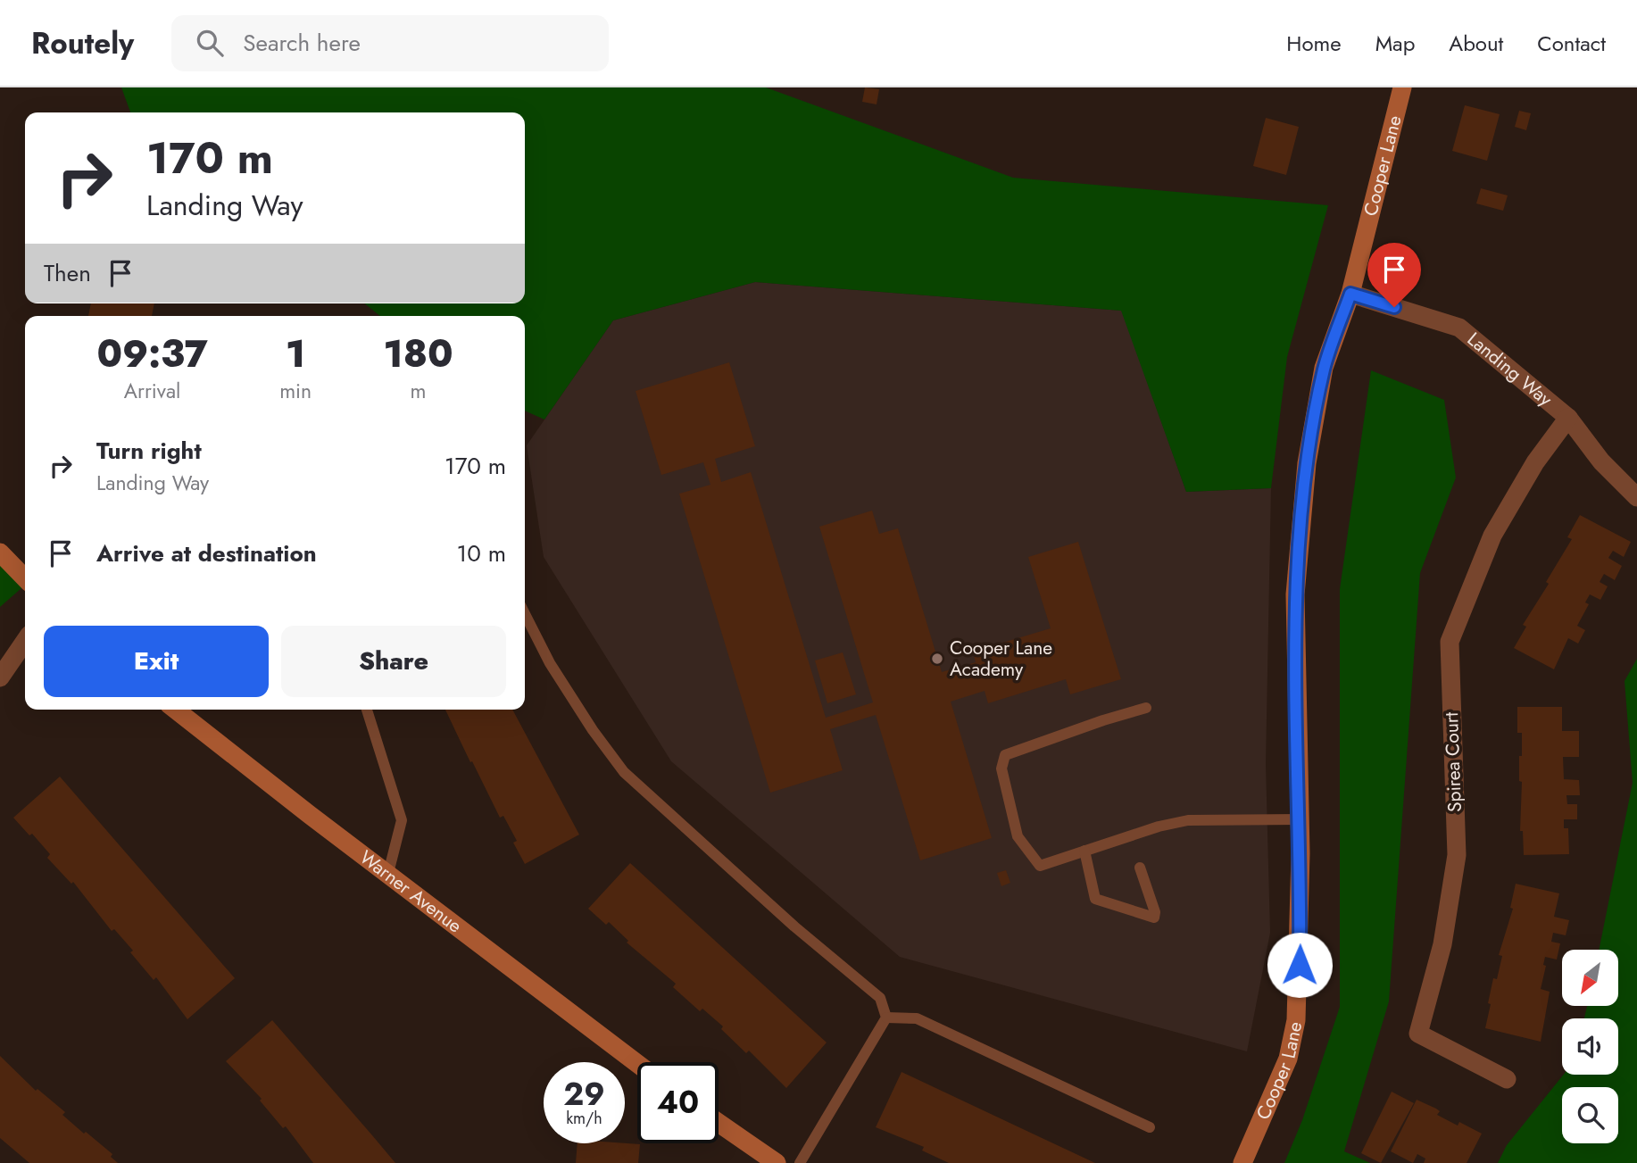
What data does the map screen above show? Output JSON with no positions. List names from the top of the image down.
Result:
{
  "streets": {
    "street": [
      "Cooper Lane",
      "Landing Way",
      "Spirea Court",
      "Warner Avenue"
    ]
  },
  "crossings": [
    ["Cooper Lane", "Landing Way"],
    ["Landing Way", "Spirea Court"]
  ],
  "places": ["Cooper Lane Academy"],
  "north": "bottom left",
  "page": {
    "header": "Routely",
    "search": "Search here",
    "nav": [
      "Home",
      "Map",
      "About",
      "Contact"
    ],
    "turn": ["170 m", "Landing Way"],
    "then": "Then",
    "eta": [
      "09:37",
      "Arrival",
      "1",
      "min",
      "180",
      "m"
    ],
    "list": [
      {
        "name": "Turn right",
        "note": "Landing Way",
        "value": "170 m"
      },
      {
        "name": "Arrive at destination",
        "value": "10 m"
      }
    ],
    "buttons": ["Exit", "Share"],
    "speed": "29 km/h",
    "limit": "40"
  }
}
